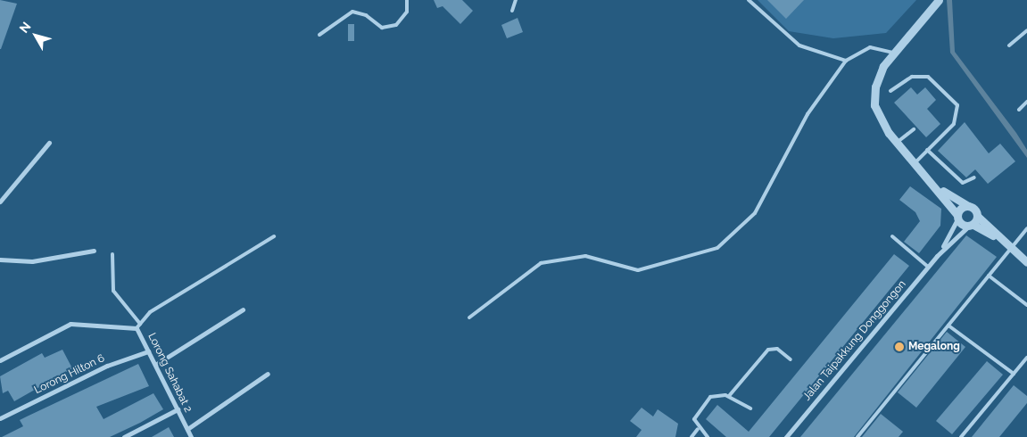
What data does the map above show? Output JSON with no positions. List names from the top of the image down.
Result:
{
  "streets": {
    "street": ["Jalan Taipakkung Donggongon", "Lorong Sahabat 2", "Lorong Hilton 6"]
  },
  "crossings": [
    ["Lorong Sahabat 2", "Lorong Hilton 6"]
  ],
  "places": ["Megalong"],
  "north": "top left"
}
